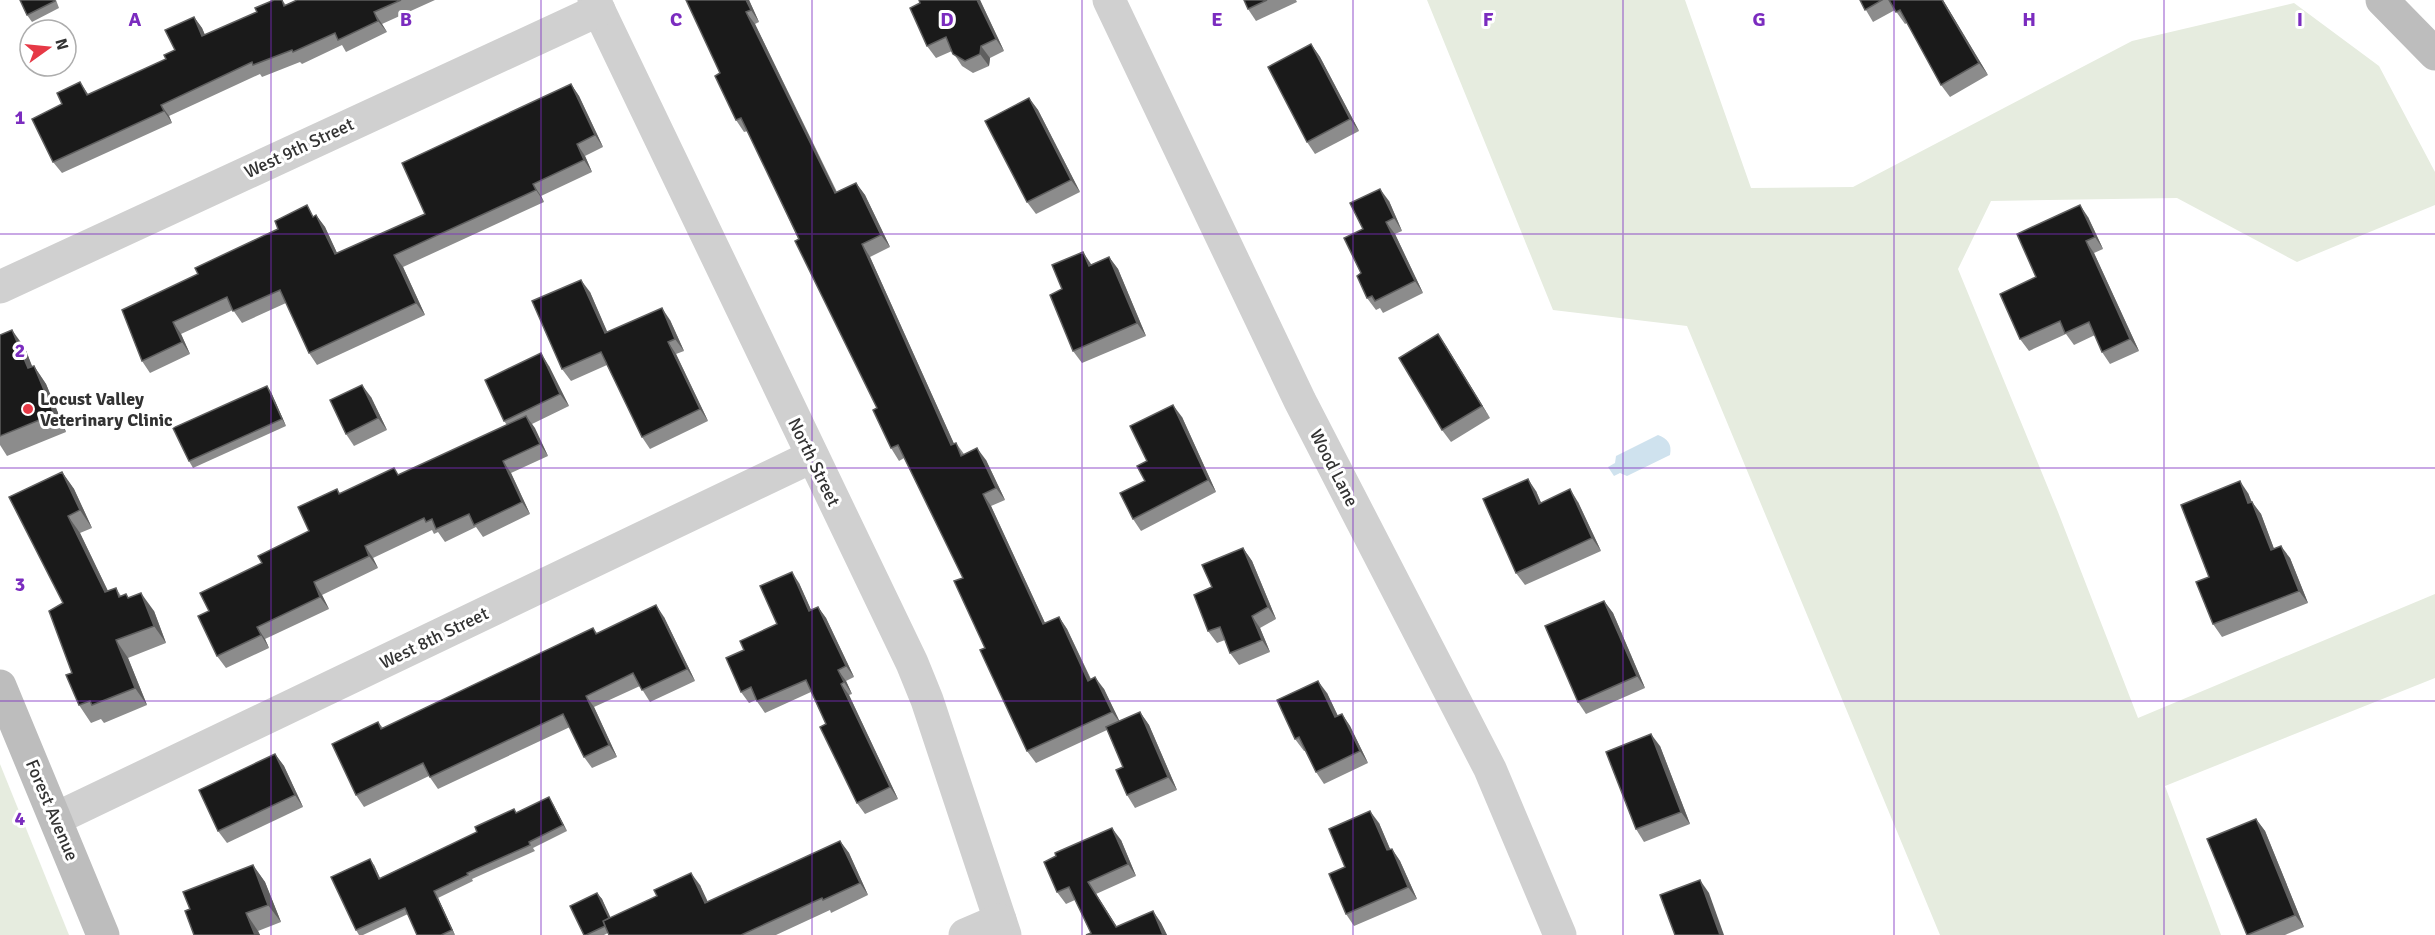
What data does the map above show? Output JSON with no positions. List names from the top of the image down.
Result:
{
  "streets": {
    "main road": ["Forest Avenue"],
    "street": [
      "West 9th Street",
      "North Street",
      "Wood Lane",
      "West 8th Street"
    ]
  },
  "crossings": [
    ["West 9th Street", "North Street"],
    ["North Street", "West 8th Street"],
    ["West 8th Street", "Forest Avenue"]
  ],
  "places": ["Locust Valley Veterinary Clinic"],
  "north": "right",
  "grid": {
    "columns": [
      "A",
      "B",
      "C",
      "D",
      "E",
      "F",
      "G",
      "H",
      "I"
    ],
    "rows": [
      "1",
      "2",
      "3",
      "4"
    ]
  }
}
